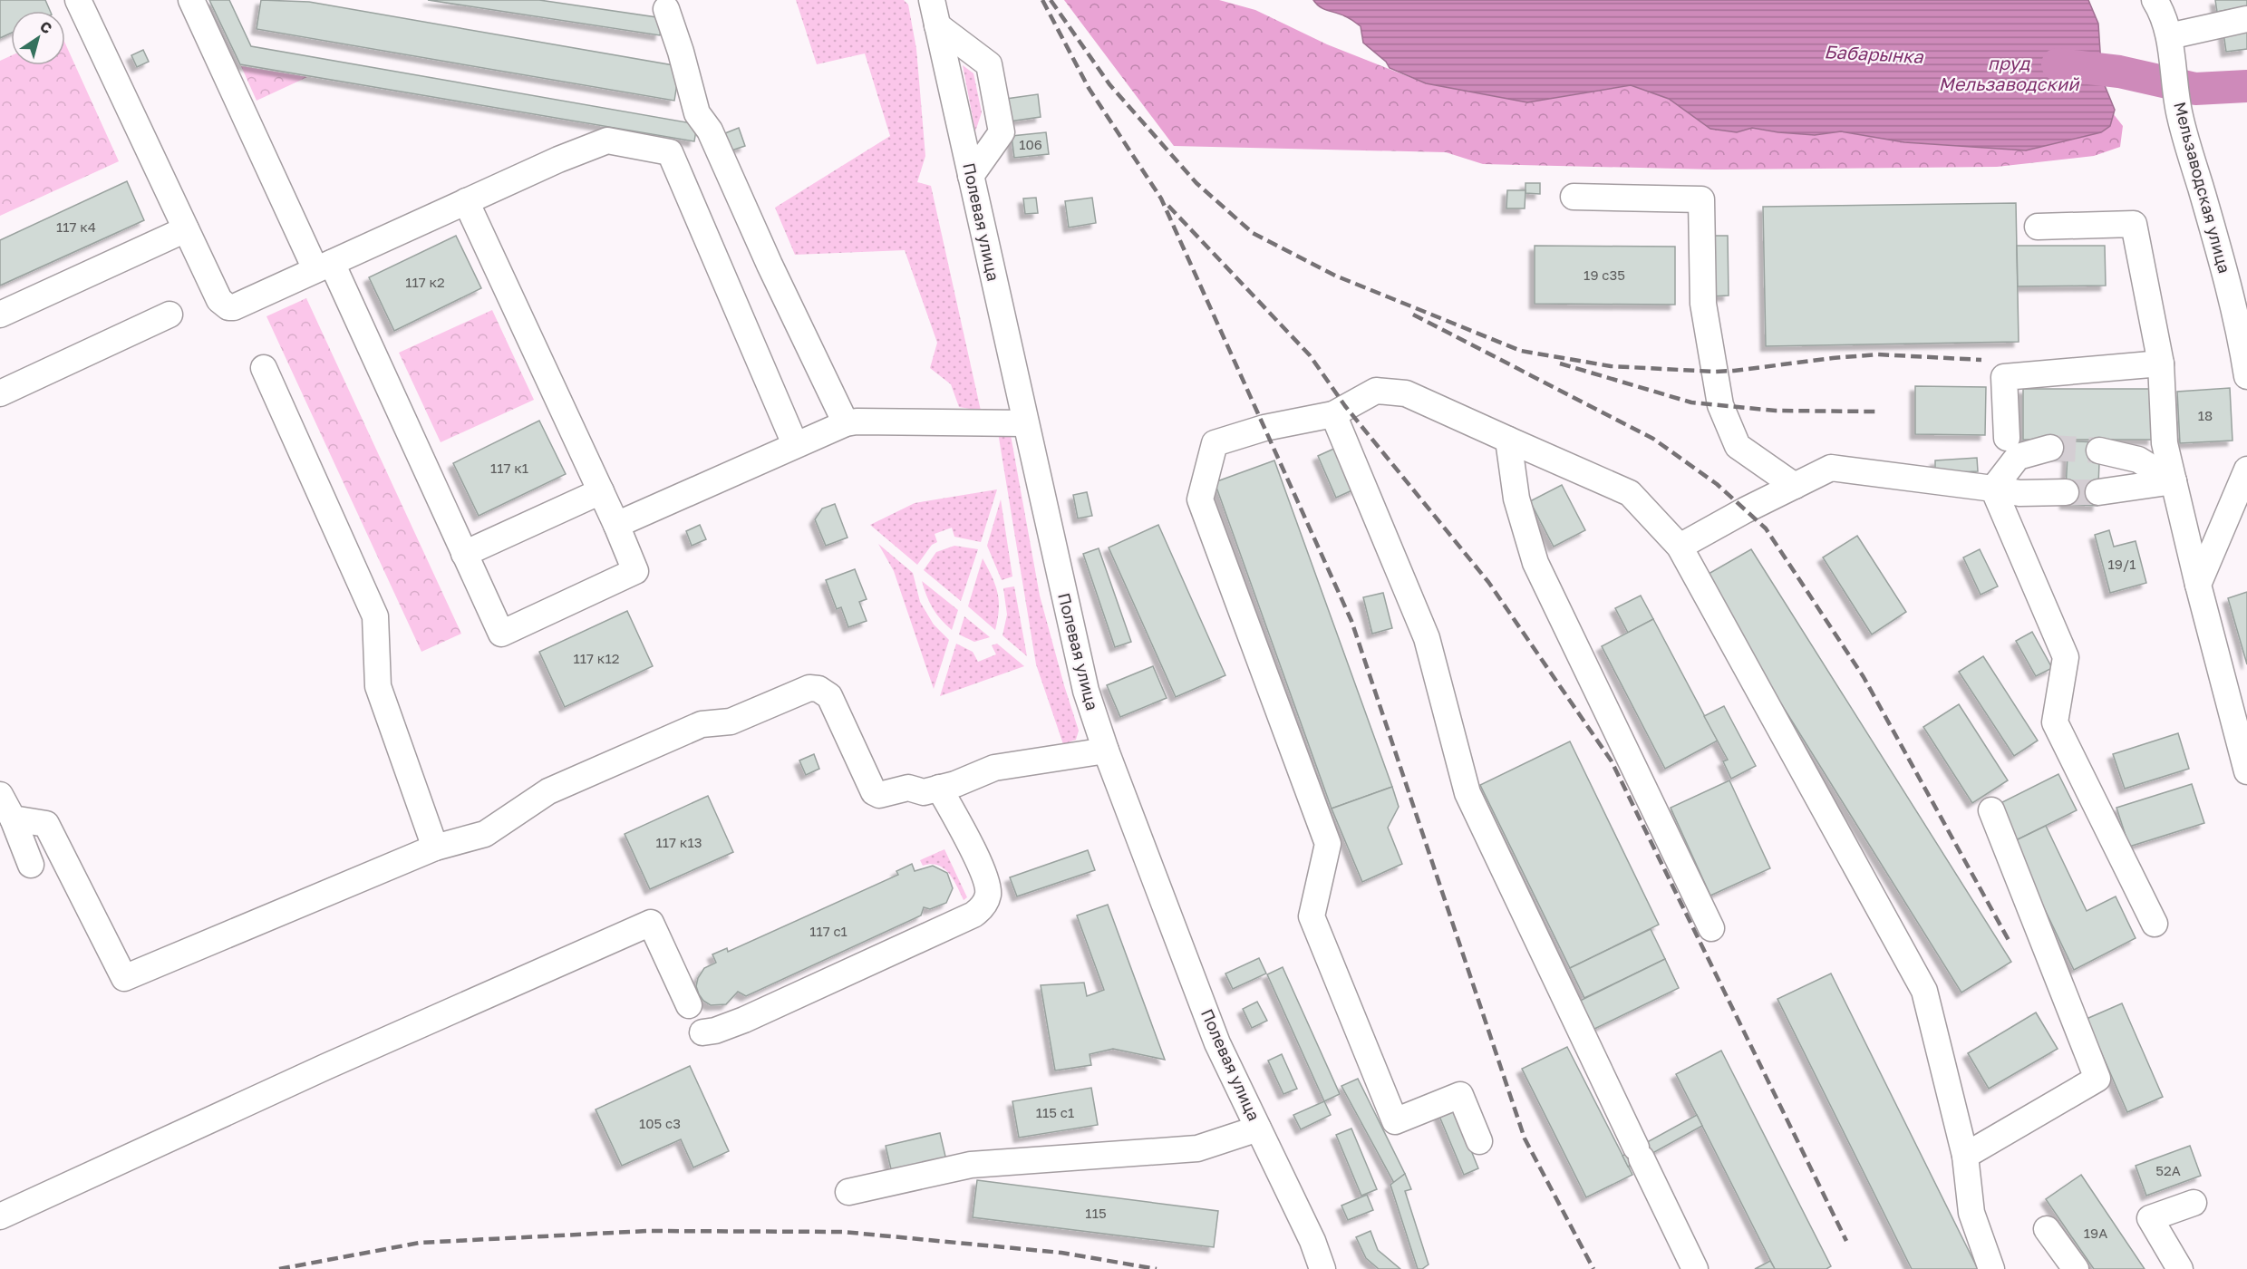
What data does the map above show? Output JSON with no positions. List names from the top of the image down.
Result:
{
  "streets": {
    "street": ["Мельзаводская улица", "Полевая улица"]
  },
  "water": ["Бабарынка", "пруд Мельзаводский"],
  "house_numbers": [
    "106",
    "117 к4",
    "19 c35",
    "117 к2",
    "18",
    "117 к1",
    "19/1",
    "117 к12",
    "117 к13",
    "117 с1",
    "115 с1",
    "105 с3",
    "52А",
    "115",
    "19А"
  ],
  "north": "top right"
}
